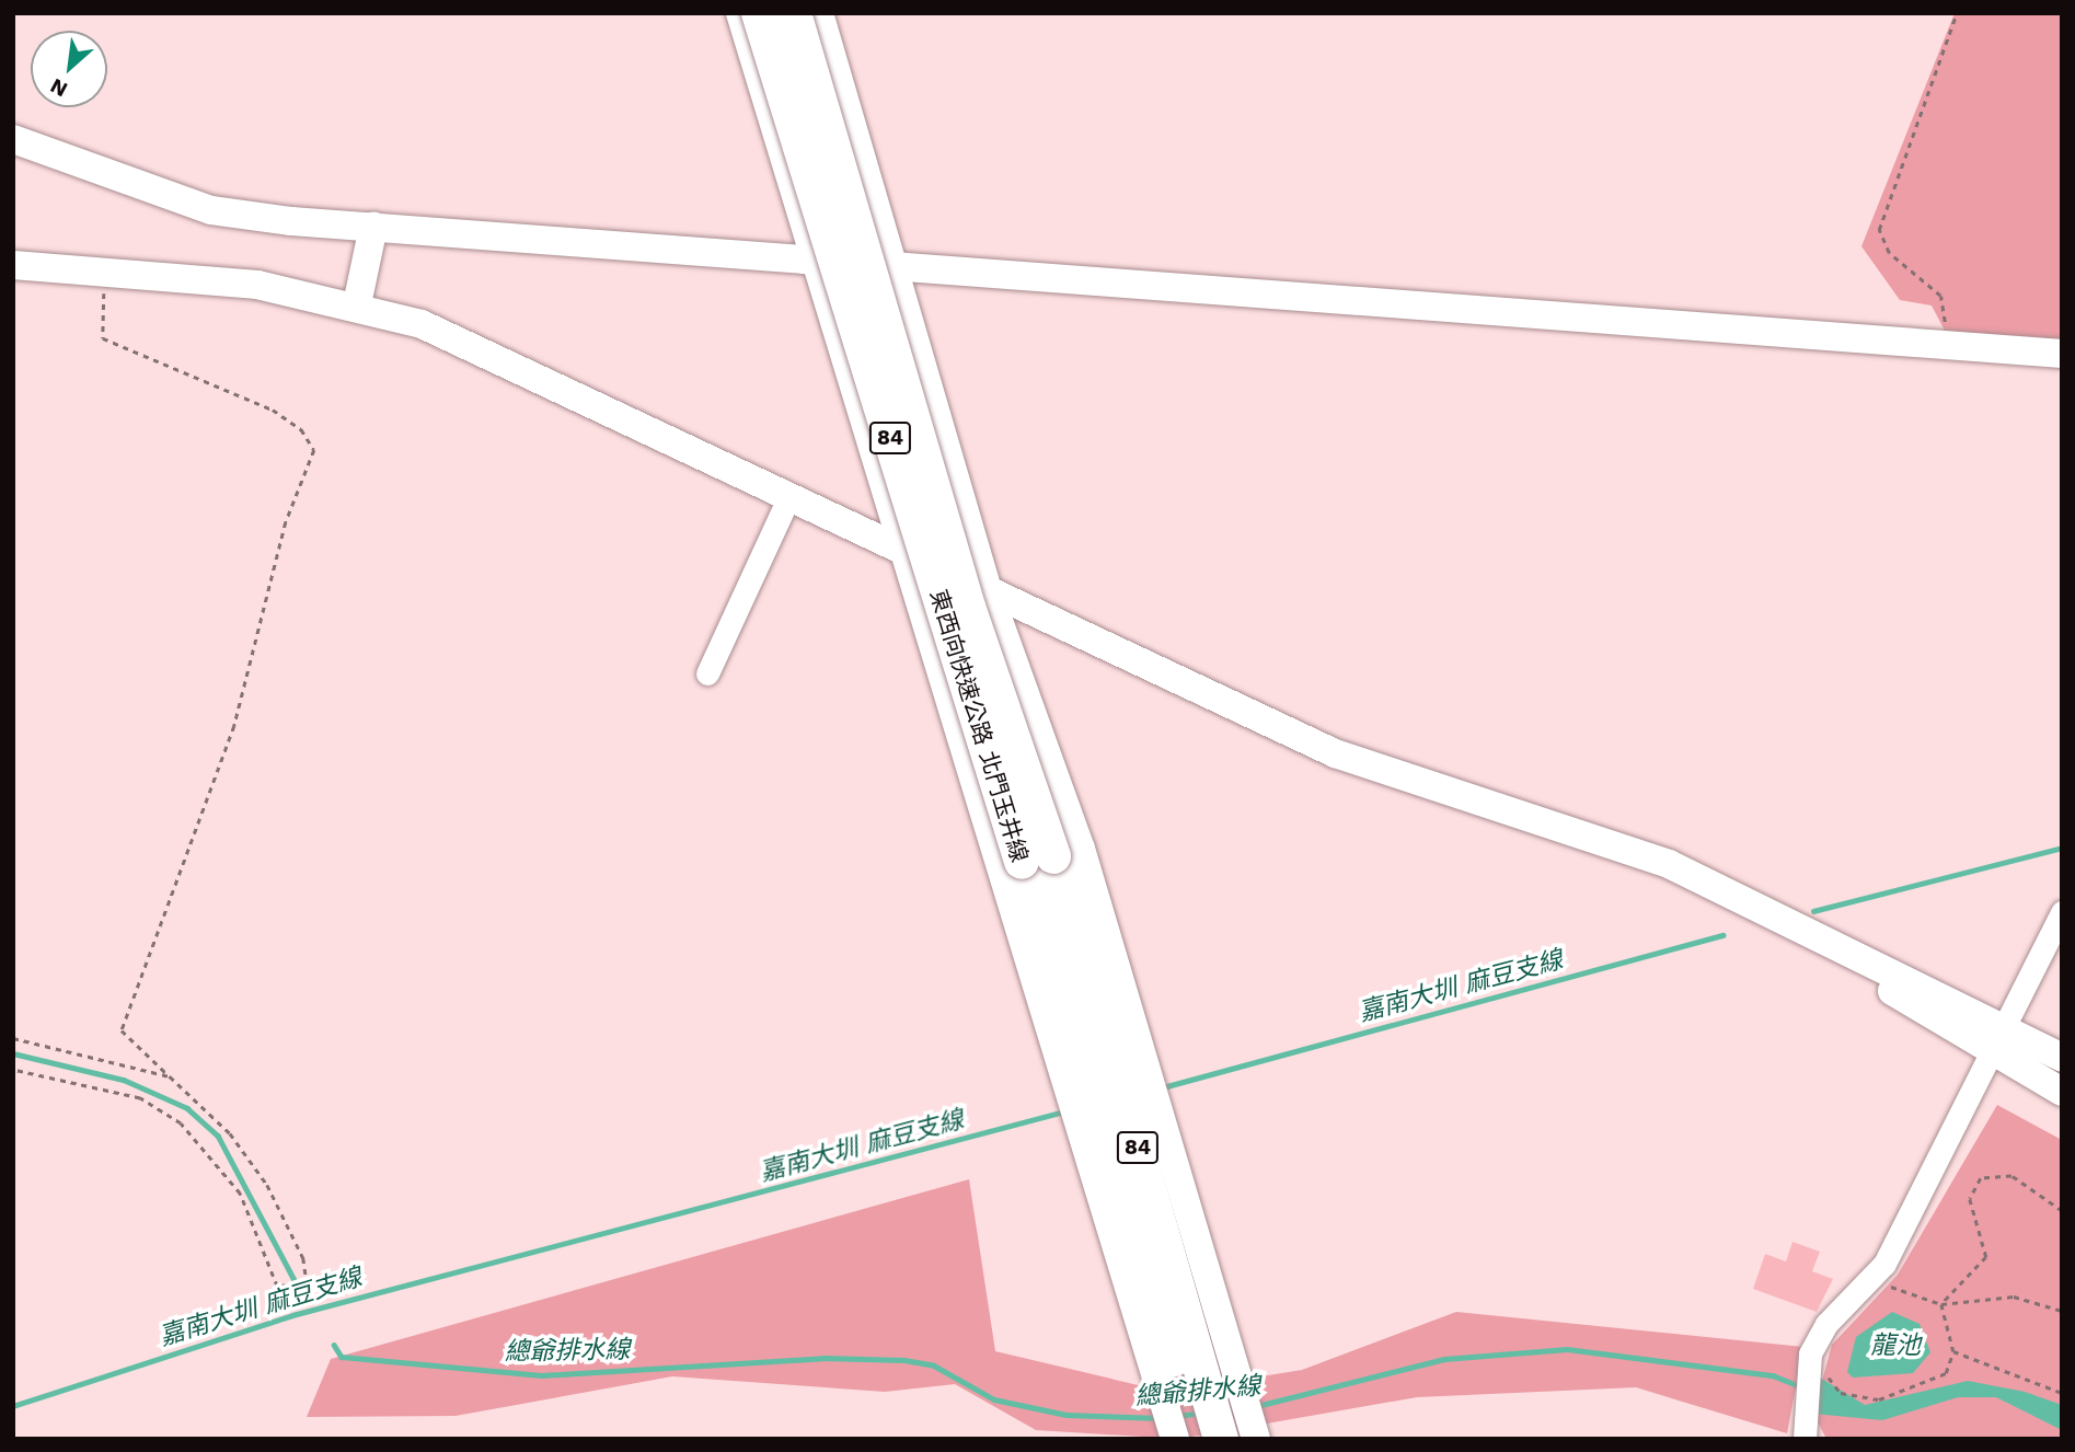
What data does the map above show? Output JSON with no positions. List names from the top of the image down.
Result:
{
  "streets": {
    "highway": ["84", "東西向快速公路 北門玉井線"]
  },
  "water": ["嘉南大圳 麻豆支線", "龍池", "總爺排水線"],
  "north": "bottom left"
}
